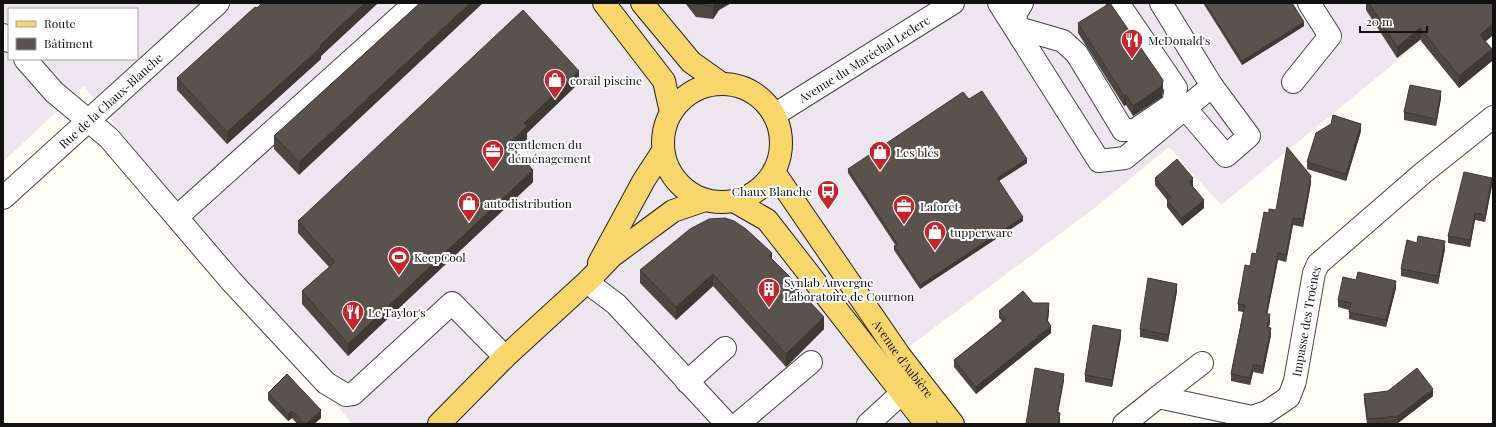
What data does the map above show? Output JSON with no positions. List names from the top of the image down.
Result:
{
  "streets": {
    "main road": ["Avenue d'Aubière"],
    "street": ["Avenue du Maréchal Leclerc", "Rue de la Chaux-Blanche", "Impasse des Troènes"]
  },
  "crossings": [
    ["Avenue du Maréchal Leclerc", "Avenue d'Aubière"]
  ],
  "places": {
    "restaurant": ["McDonald's", "Le Taylor's"],
    "shop": [
      "corail piscine",
      "Les blés",
      "autodistribution",
      "tupperware"
    ],
    "office": ["gentlemen du déménagement", "Laforêt"],
    "bus stop": ["Chaux Blanche"],
    "sports": ["KeepCool"],
    "building": ["Synlab Auvergne Laboratoire de Cournon"]
  },
  "legend": ["Route", "Bâtiment"],
  "scale_bar": "20 m"
}
